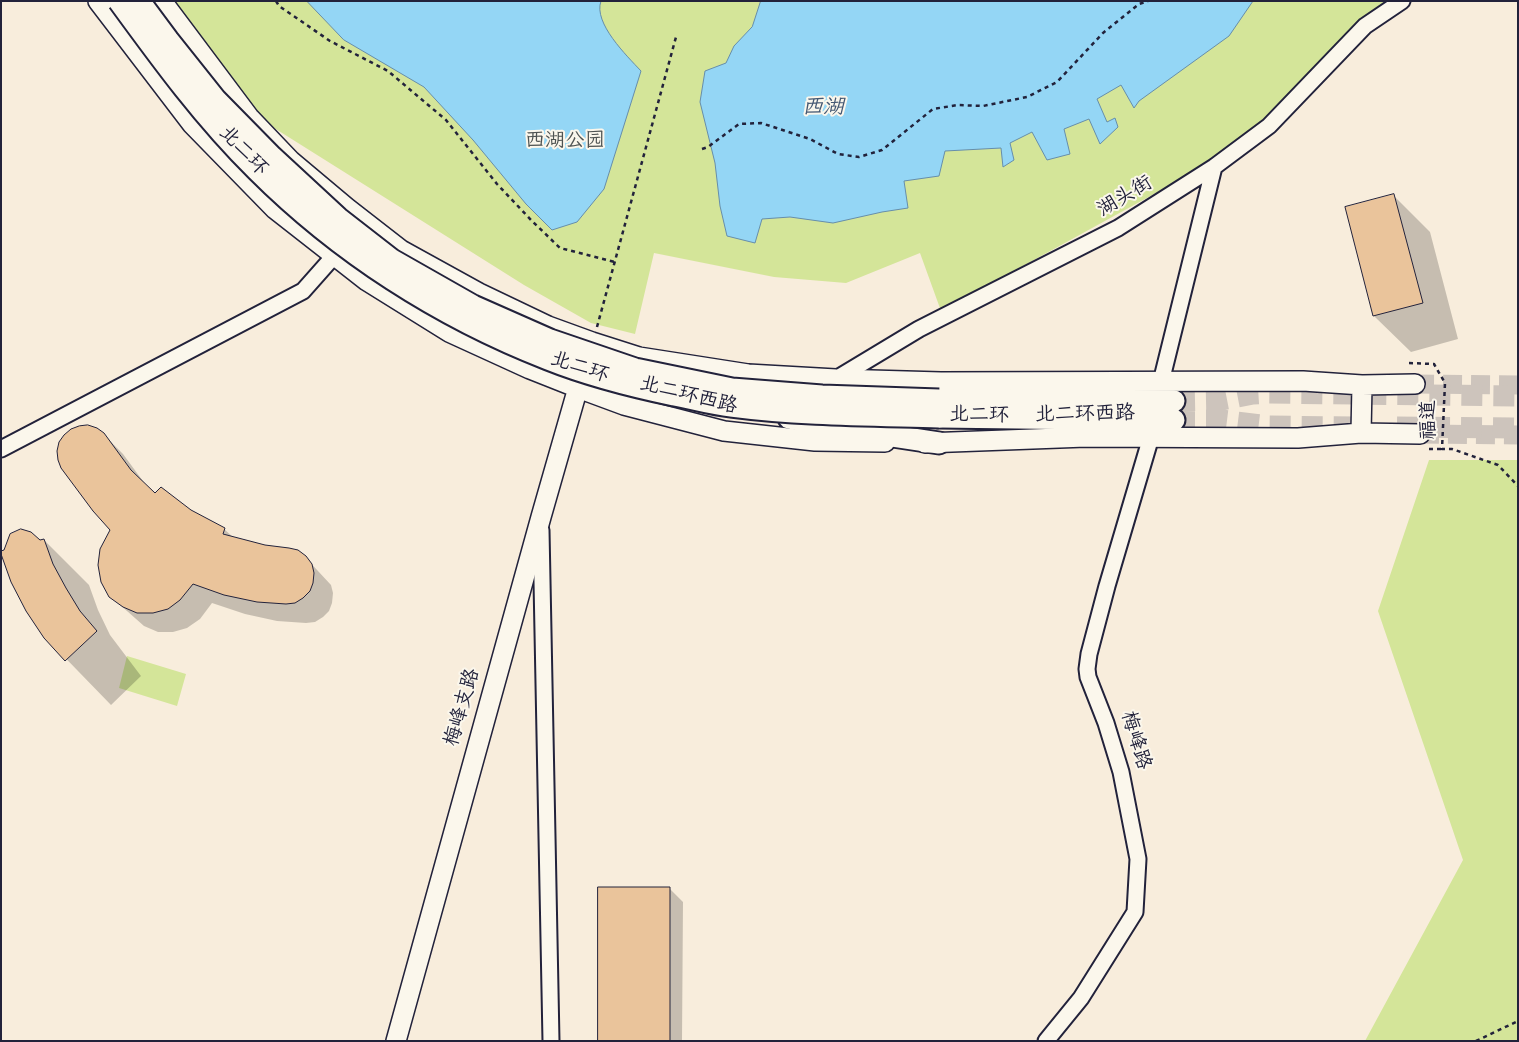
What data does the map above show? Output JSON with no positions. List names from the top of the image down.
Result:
{
  "streets": {
    "highway": ["北二环"],
    "main road": ["北二环西路", "梅峰支路"],
    "street": ["湖头街", "梅峰路"],
    "path": ["福道"]
  },
  "crossings": [
    ["湖头街", "北二环西路"],
    ["北二环西路", "梅峰支路"],
    ["北二环西路", "梅峰路"]
  ],
  "water": ["西湖"],
  "parks": ["西湖公园"]
}
